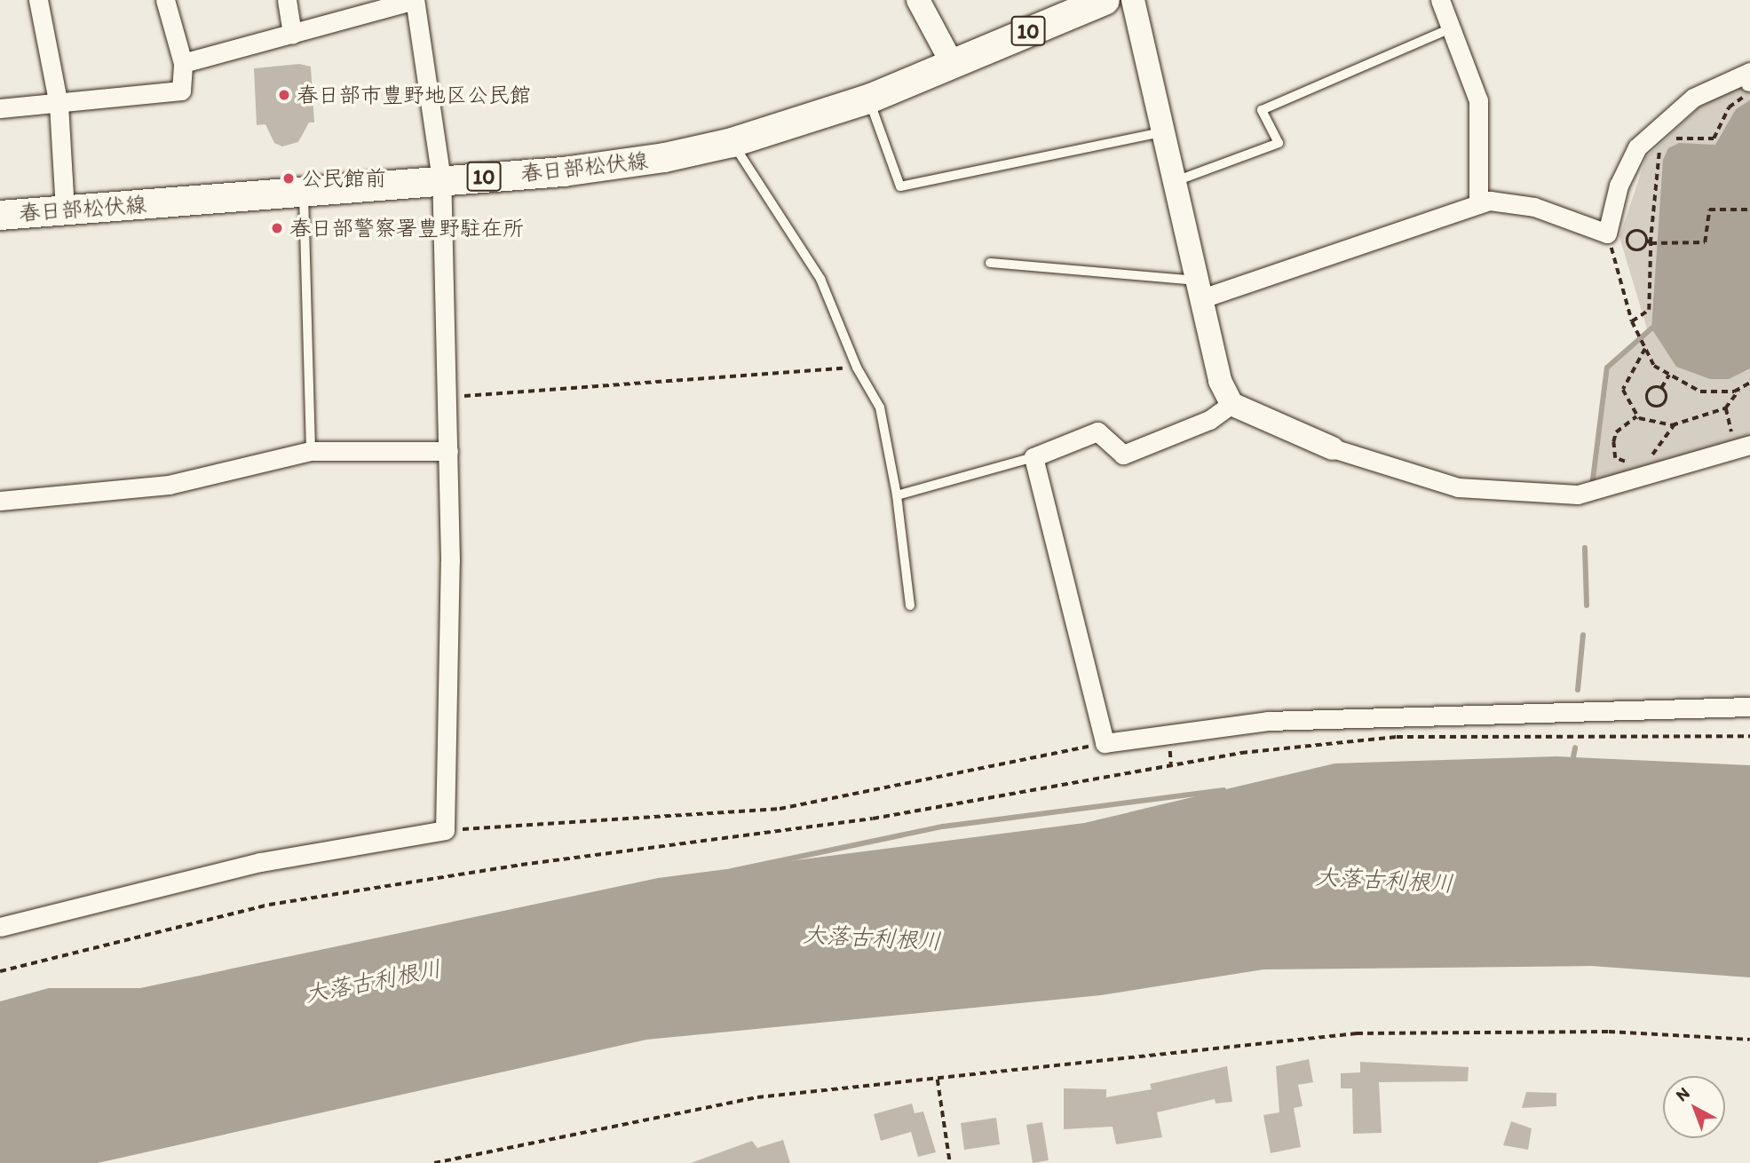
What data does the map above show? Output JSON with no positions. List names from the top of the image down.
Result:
{
  "streets": {
    "main road": ["10", "春日部松伏線"]
  },
  "water": ["大落古利根川"],
  "places": ["春日部市豊野地区公民館", "公民館前", "春日部警察署豊野駐在所"],
  "north": "top left"
}
